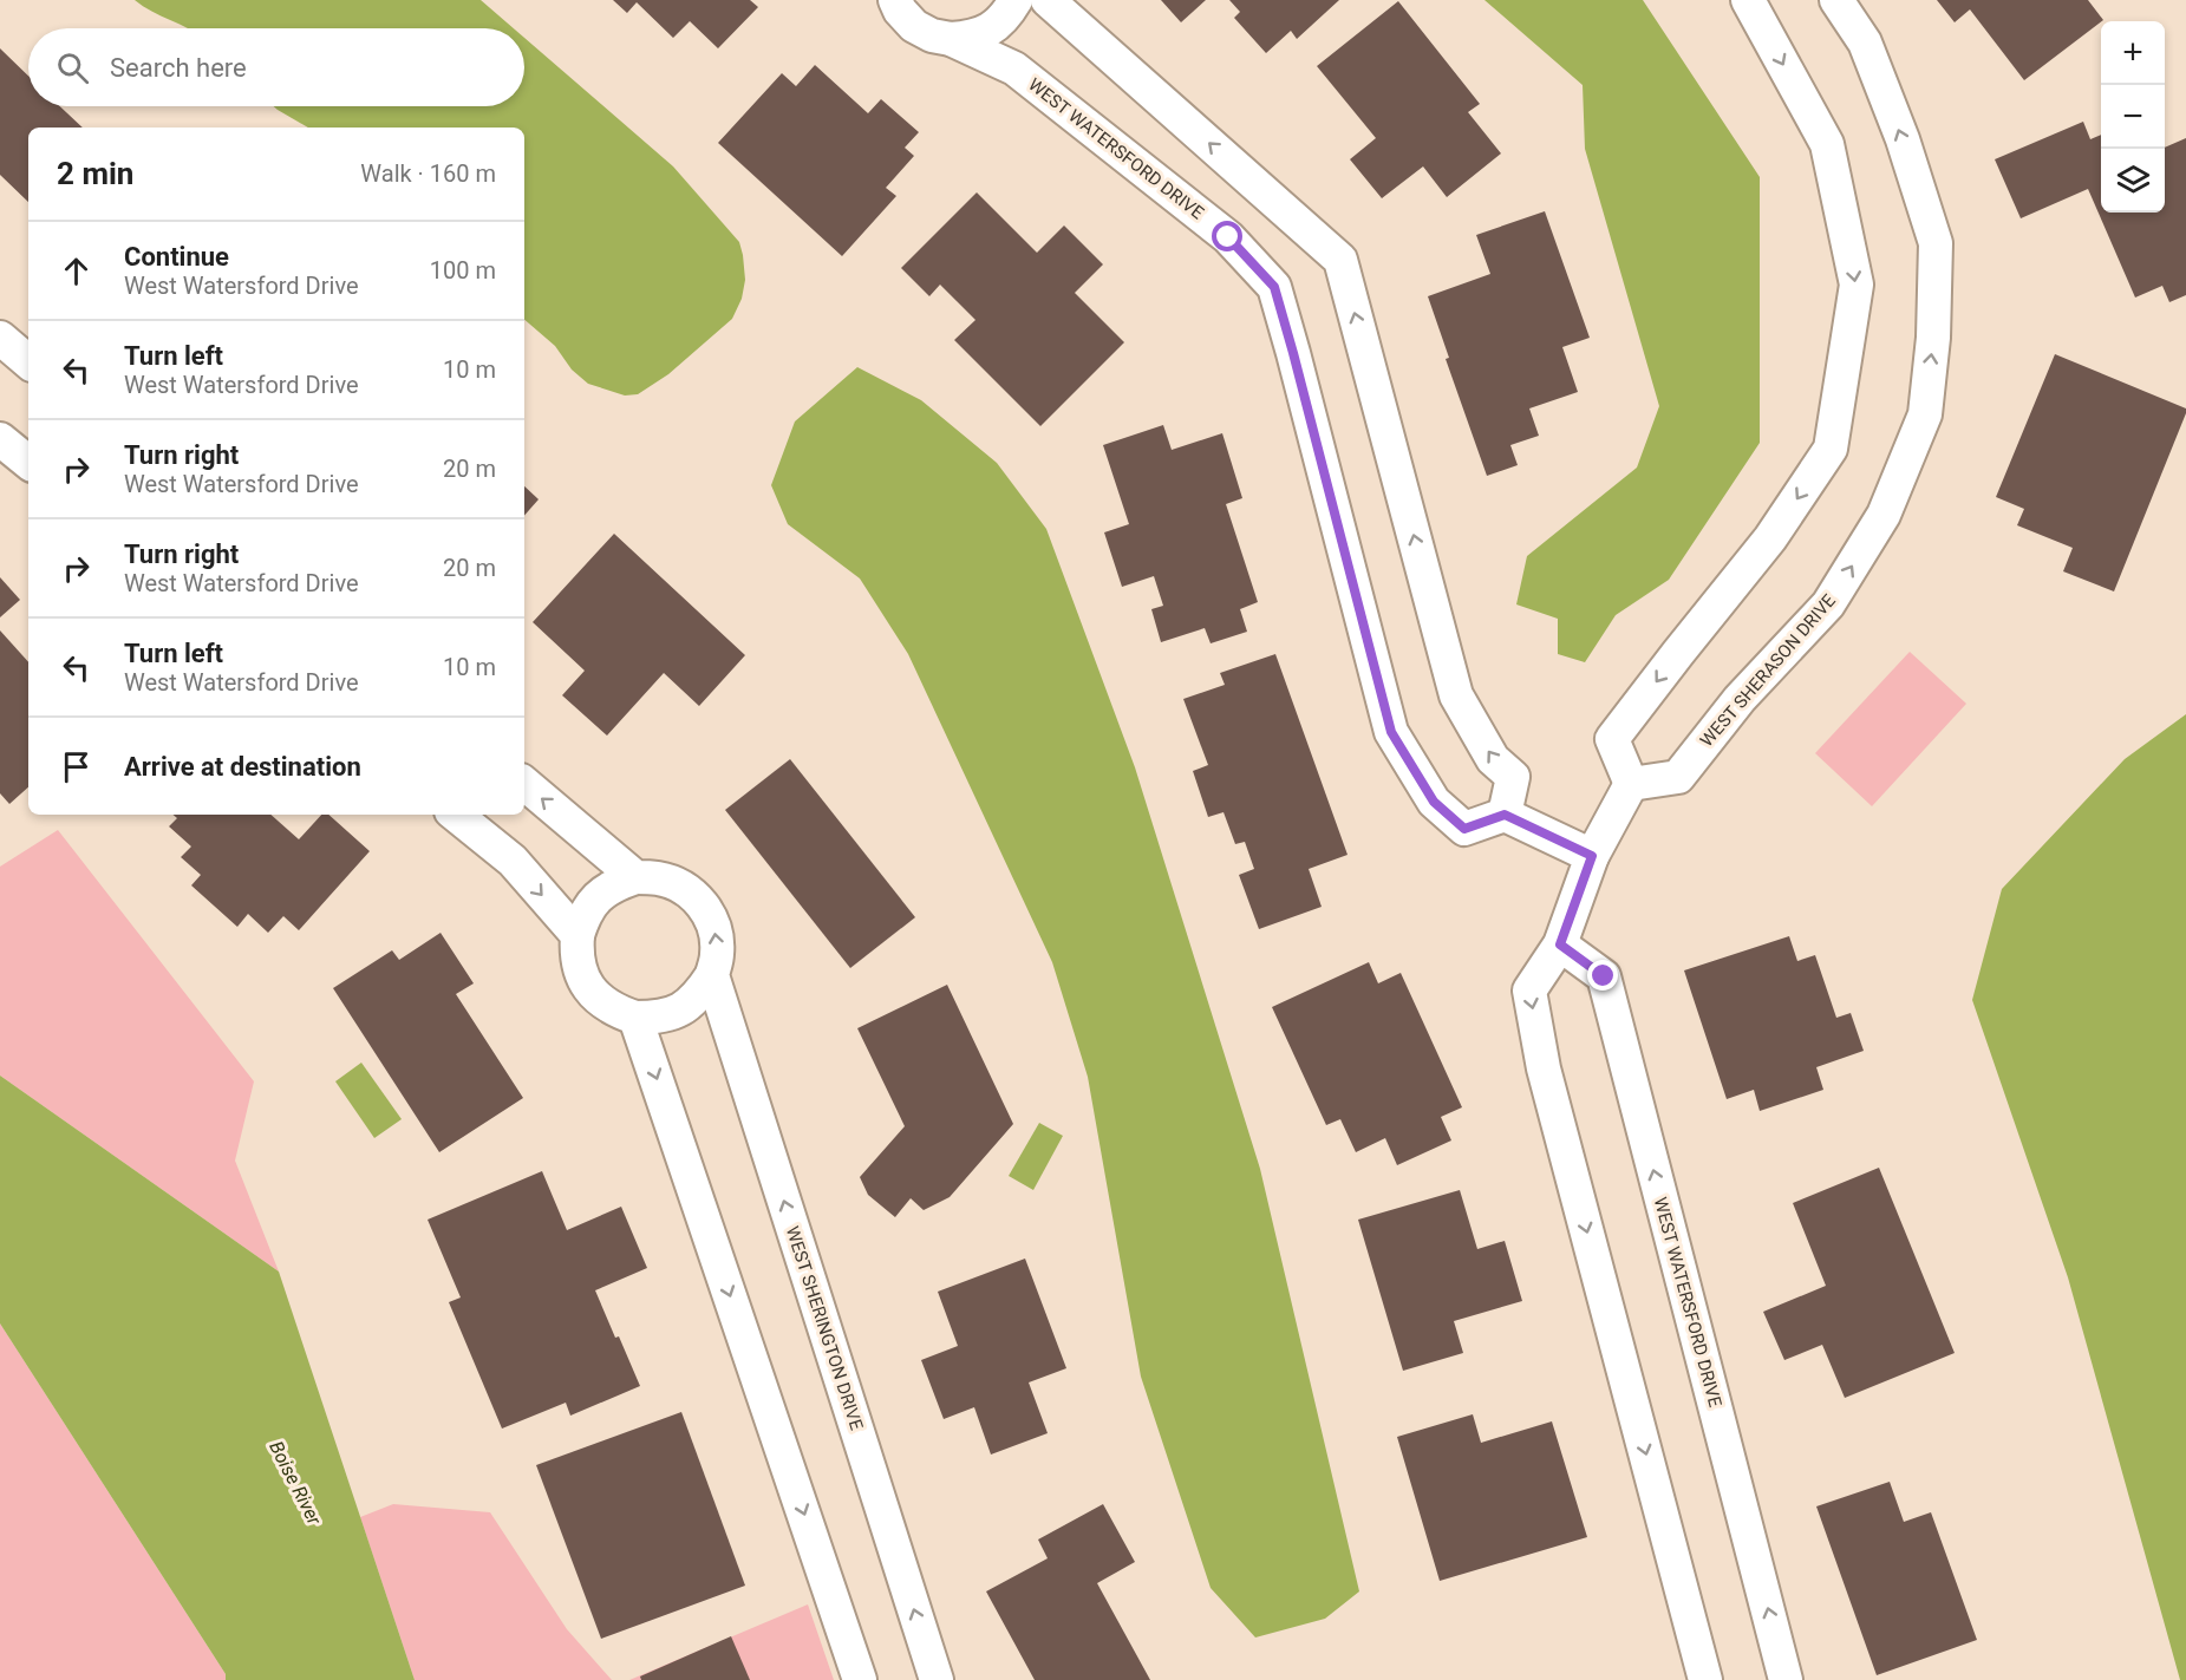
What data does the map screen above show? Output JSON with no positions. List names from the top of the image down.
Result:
{
  "streets": {
    "street": ["WEST WATERSFORD DRIVE", "WEST SHERASON DRIVE", "WEST SHERINGTON DRIVE"]
  },
  "one_way": ["WEST SHERASON DRIVE"],
  "water": ["Boise River"],
  "page": {
    "map_buttons": ["+", "−"],
    "search": "Search here",
    "heading": ["2 min", "Walk · 160 m"],
    "list": [
      ["Continue", "West Watersford Drive", "100 m"],
      ["Turn left", "West Watersford Drive", "10 m"],
      ["Turn right", "West Watersford Drive", "20 m"],
      ["Turn right", "West Watersford Drive", "20 m"],
      ["Turn left", "West Watersford Drive", "10 m"],
      "Arrive at destination"
    ]
  }
}
